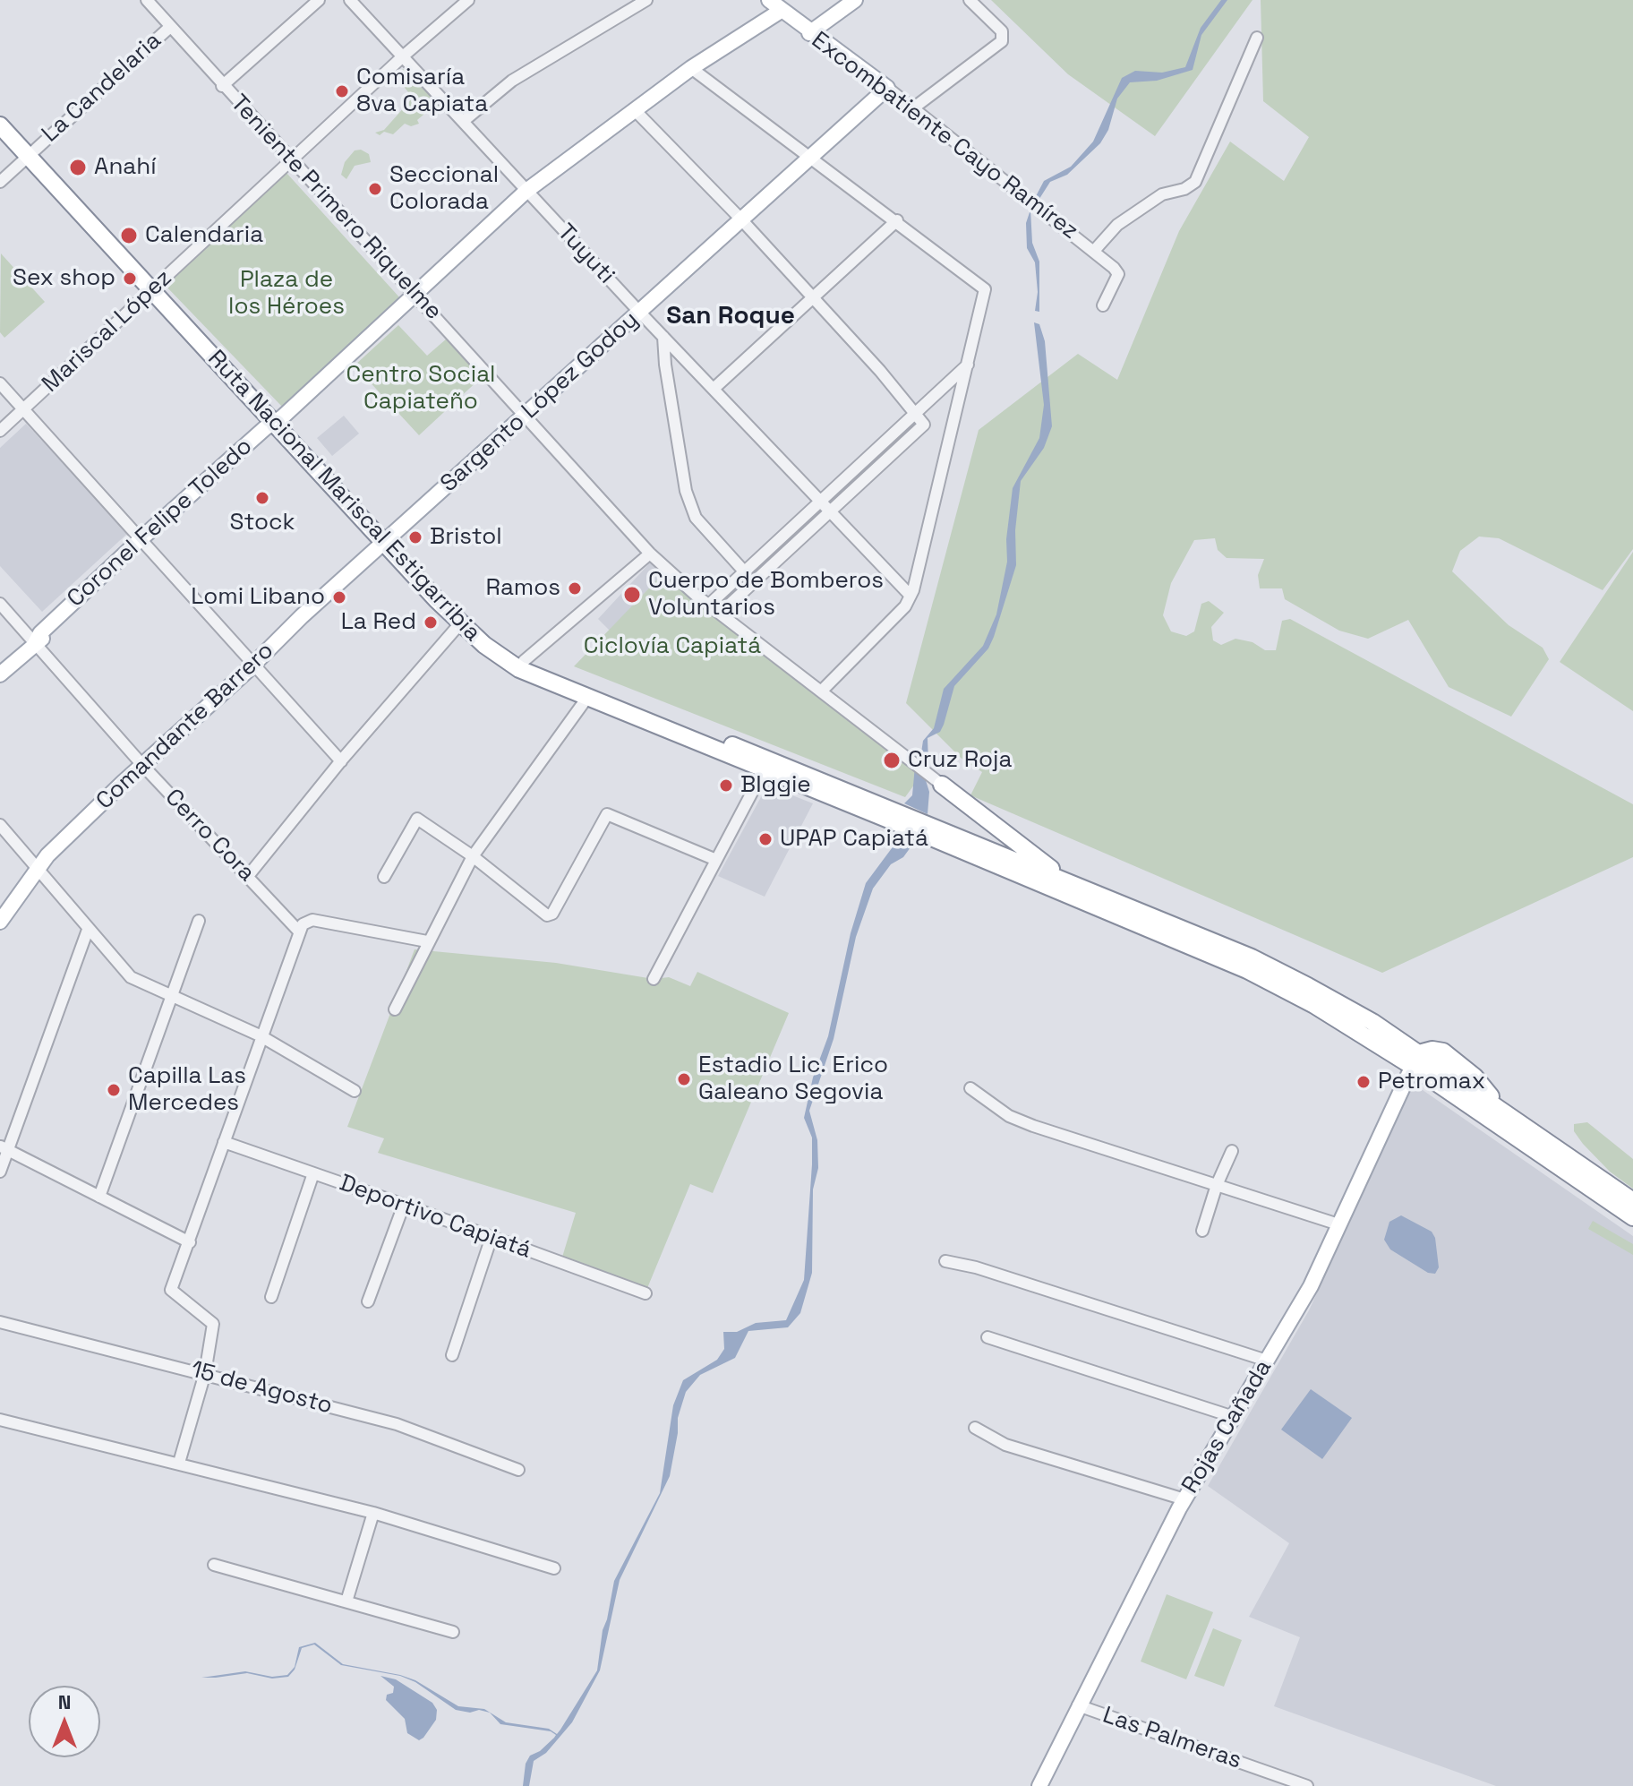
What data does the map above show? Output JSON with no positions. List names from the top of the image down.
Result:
{
  "streets": {
    "highway": ["Ruta Nacional Mariscal Estigarribia"],
    "main road": [
      "Excombatiente Cayo Ramírez",
      "Sargento López Godoy",
      "Coronel Felipe Toledo",
      "Comandante Barrero",
      "Rojas Cañada"
    ],
    "street": [
      "La Candelaria",
      "Teniente Primero Riquelme",
      "Tuyuti",
      "Mariscal López",
      "Cerro Cora",
      "Deportivo Capiatá",
      "15 de Agosto",
      "Las Palmeras"
    ]
  },
  "crossings": [
    ["La Candelaria", "Teniente Primero Riquelme"],
    ["La Candelaria", "Ruta Nacional Mariscal Estigarribia"],
    ["Excombatiente Cayo Ramírez", "Sargento López Godoy"],
    ["Excombatiente Cayo Ramírez", "Coronel Felipe Toledo"],
    ["Teniente Primero Riquelme", "Mariscal López"],
    ["Teniente Primero Riquelme", "Sargento López Godoy"],
    ["Teniente Primero Riquelme", "Coronel Felipe Toledo"],
    ["Tuyuti", "Mariscal López"],
    ["Tuyuti", "Sargento López Godoy"],
    ["Tuyuti", "Coronel Felipe Toledo"],
    ["Mariscal López", "Ruta Nacional Mariscal Estigarribia"],
    ["Sargento López Godoy", "Ruta Nacional Mariscal Estigarribia"],
    ["Sargento López Godoy", "Comandante Barrero"],
    ["Ruta Nacional Mariscal Estigarribia", "Coronel Felipe Toledo"],
    ["Ruta Nacional Mariscal Estigarribia", "Comandante Barrero"],
    ["Ruta Nacional Mariscal Estigarribia", "Rojas Cañada"],
    ["Coronel Felipe Toledo", "Cerro Cora"],
    ["Comandante Barrero", "Cerro Cora"],
    ["Rojas Cañada", "Las Palmeras"]
  ],
  "districts": ["San Roque"],
  "parks": ["Plaza de los Héroes", "Centro Social Capiateño", "Ciclovía Capiatá"],
  "places": [
    "Comisaría 8va Capiata",
    "Anahí",
    "Seccional Colorada",
    "Calendaria",
    "Sex shop",
    "Stock",
    "Bristol",
    "Ramos",
    "Cuerpo de Bomberos Voluntarios",
    "Lomi Libano",
    "La Red",
    "Cruz Roja",
    "BIggie",
    "UPAP Capiatá",
    "Estadio Lic. Erico Galeano Segovia",
    "Petromax",
    "Capilla Las Mercedes"
  ],
  "north": "top"
}
